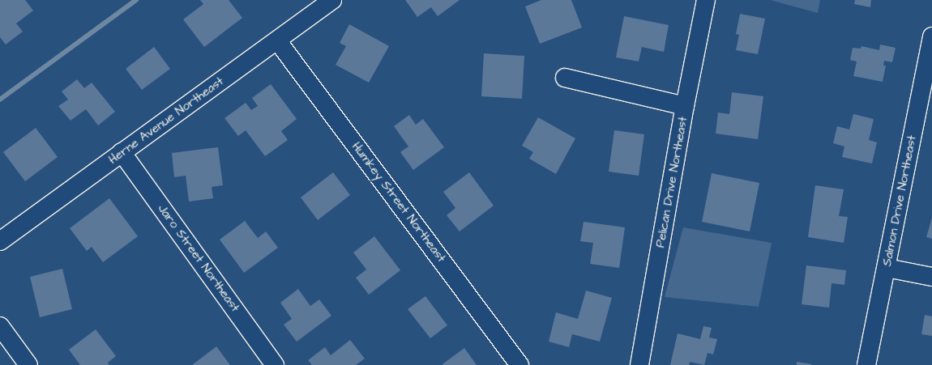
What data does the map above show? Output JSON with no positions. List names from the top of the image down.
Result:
{
  "streets": {
    "street": [
      "Herne Avenue Northeast",
      "Pelican Drive Northeast",
      "Salmon Drive Northeast",
      "Humkey Street Northeast",
      "Jaro Street Northeast"
    ]
  },
  "crossings": [
    ["Herne Avenue Northeast", "Humkey Street Northeast"],
    ["Herne Avenue Northeast", "Jaro Street Northeast"]
  ]
}
